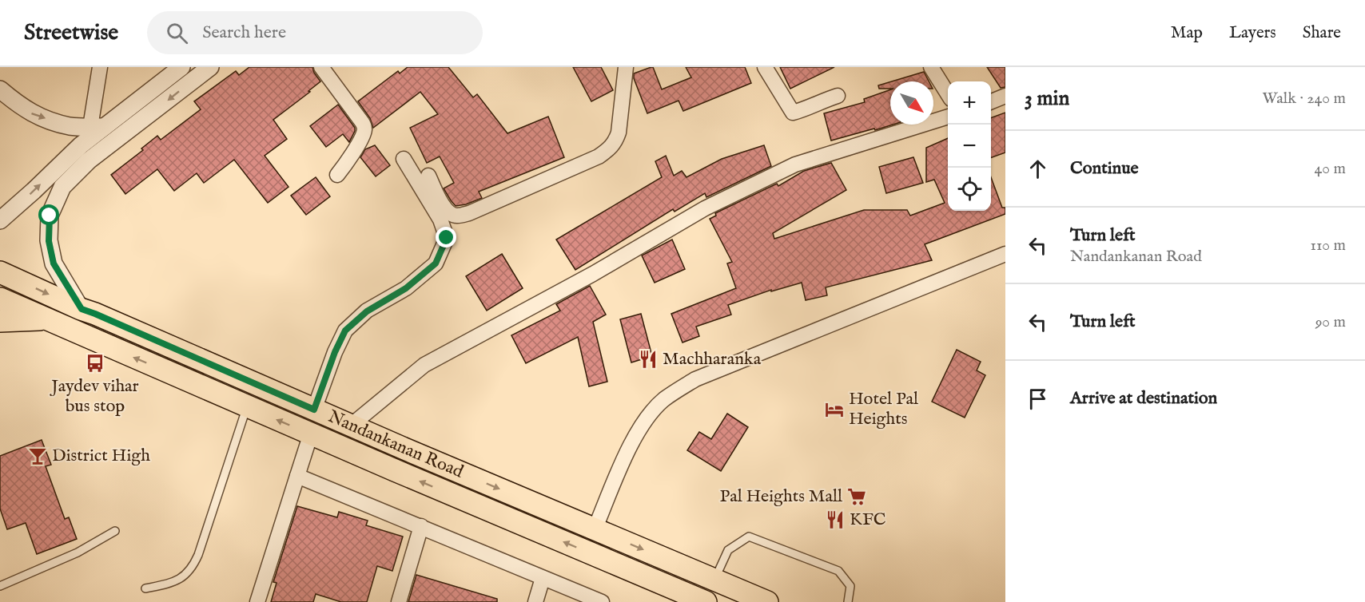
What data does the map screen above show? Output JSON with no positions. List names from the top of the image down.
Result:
{
  "streets": {
    "main road": ["Nandankanan Road"]
  },
  "places": {
    "restaurant": ["Machharanka", "KFC"],
    "bus stop": ["Jaydev vihar bus stop"],
    "hotel": ["Hotel Pal Heights"],
    "bar": ["District High"],
    "supermarket": ["Pal Heights Mall"]
  },
  "north": "bottom right",
  "page": {
    "header": "Streetwise",
    "search": "Search here",
    "nav": ["Map", "Layers", "Share"],
    "heading": ["3 min", "Walk · 240 m"],
    "map_buttons": ["+", "−"],
    "list": [
      ["Continue", "40 m"],
      ["Turn left", "Nandankanan Road", "110 m"],
      ["Turn left", "90 m"],
      "Arrive at destination"
    ]
  }
}
